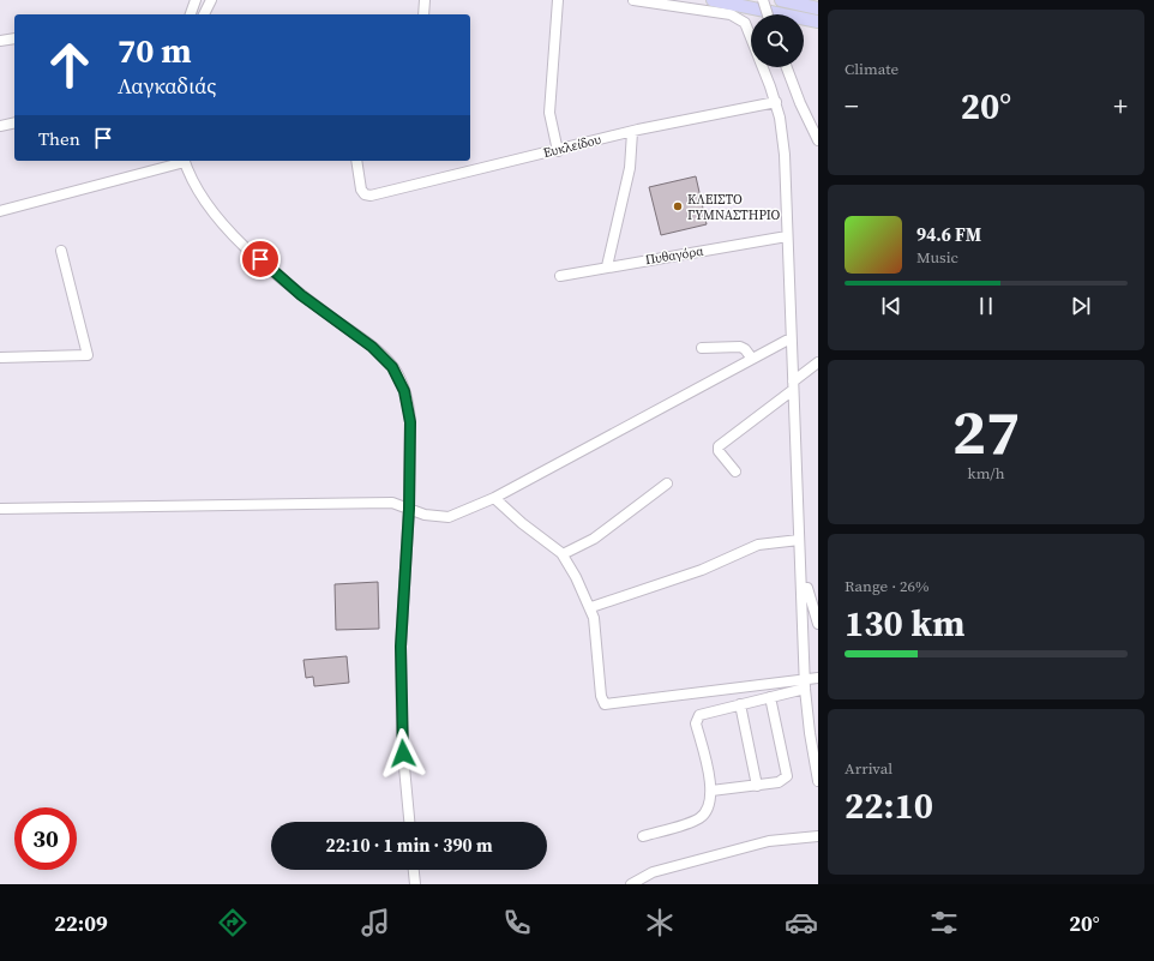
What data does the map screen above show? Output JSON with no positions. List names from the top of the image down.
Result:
{
  "streets": {
    "street": ["Ευκλείδου", "Πυθαγόρα"]
  },
  "places": ["ΚΛΕΙΣΤΟ ΓΥΜΝΑΣΤΗΡΙΟ"],
  "page": {
    "tile": [
      "Climate",
      ["27", "km/h"],
      ["Range · 26%", "130 km"],
      ["Arrival", "22:10"]
    ],
    "turn": ["70 m", "Λαγκαδιάς"],
    "heat": ["−", "20°", "+"],
    "then": "Then",
    "song": ["94.6 FM", "Music"],
    "limit": "30",
    "trip": "22:10 · 1 min · 390 m",
    "tabs": ["22:09", "20°"]
  }
}
